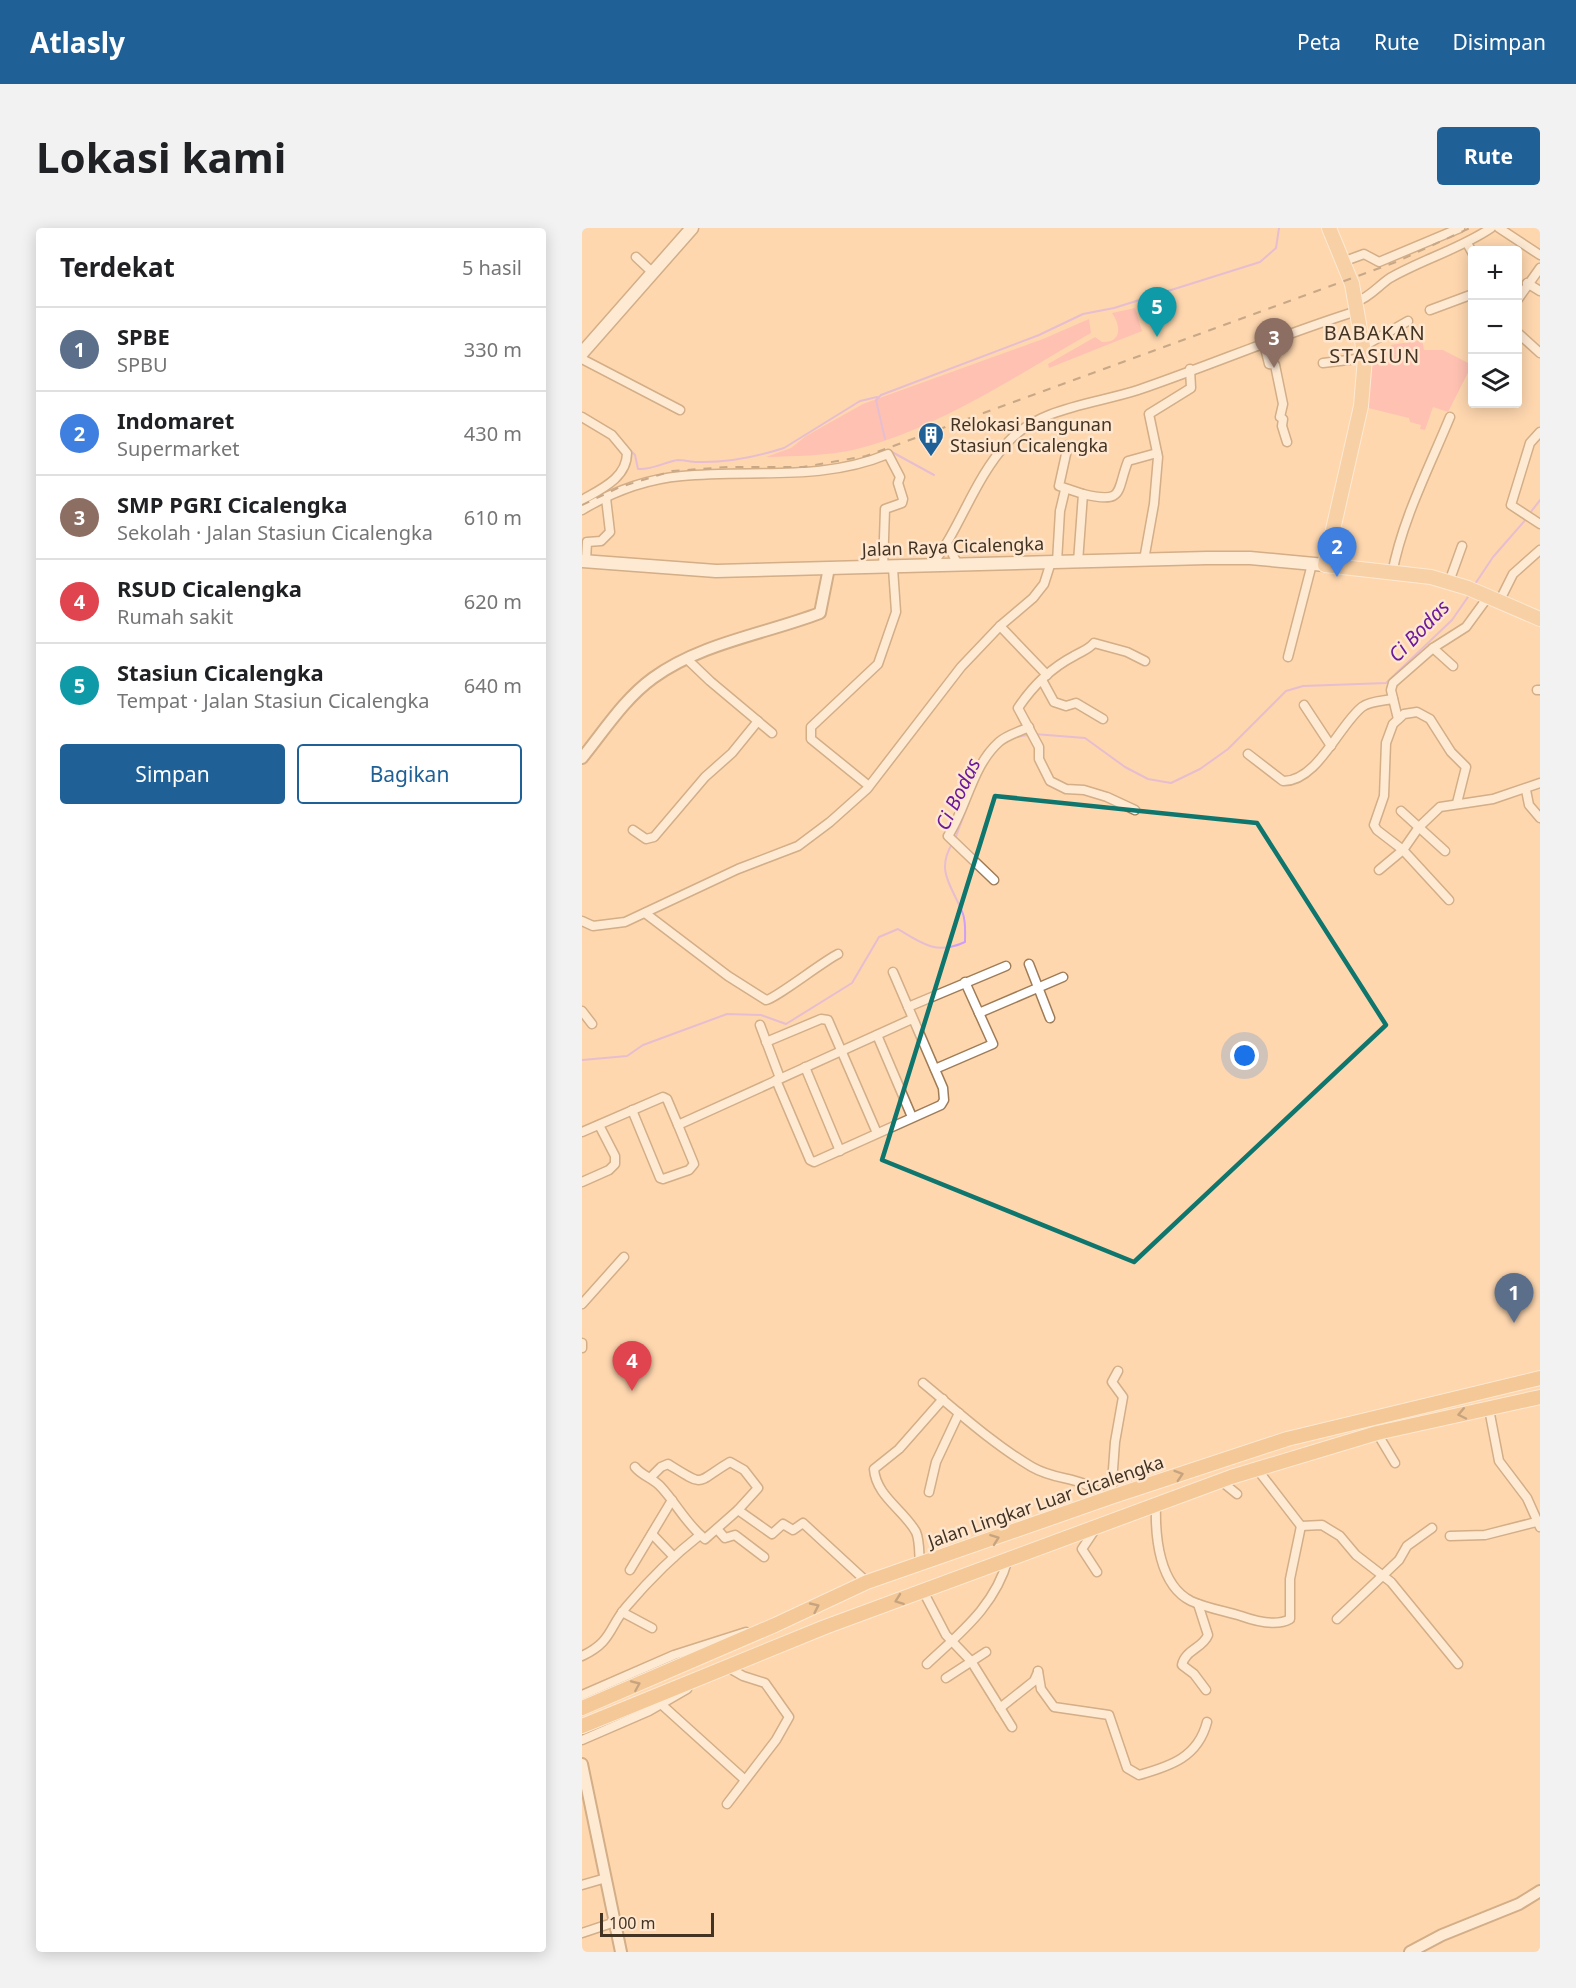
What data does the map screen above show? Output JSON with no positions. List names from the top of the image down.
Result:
{
  "streets": {
    "highway": ["Jalan Lingkar Luar Cicalengka"],
    "main road": ["Jalan Raya Cicalengka"]
  },
  "districts": ["BABAKAN STASIUN"],
  "water": ["Ci Bodas"],
  "places": {
    "building": ["Relokasi Bangunan Stasiun Cicalengka"]
  },
  "scale_bar": "100 m",
  "page": {
    "header": "Atlasly",
    "nav": ["Peta", "Rute", "Disimpan"],
    "buttons": [
      "Rute",
      ["Simpan", "Bagikan"]
    ],
    "title": "Lokasi kami",
    "heading": ["Terdekat", "5 hasil"],
    "map_buttons": ["+", "−"],
    "pins": [
      "5",
      "3",
      "2",
      "1",
      "4"
    ],
    "list": [
      {
        "mark": "1",
        "name": "SPBE",
        "note": "SPBU",
        "value": "330 m"
      },
      {
        "mark": "2",
        "name": "Indomaret",
        "note": "Supermarket",
        "value": "430 m"
      },
      {
        "mark": "3",
        "name": "SMP PGRI Cicalengka",
        "note": "Sekolah · Jalan Stasiun Cicalengka",
        "value": "610 m"
      },
      {
        "mark": "4",
        "name": "RSUD Cicalengka",
        "note": "Rumah sakit",
        "value": "620 m"
      },
      {
        "mark": "5",
        "name": "Stasiun Cicalengka",
        "note": "Tempat · Jalan Stasiun Cicalengka",
        "value": "640 m"
      }
    ],
    "scale": "100 m"
  }
}
